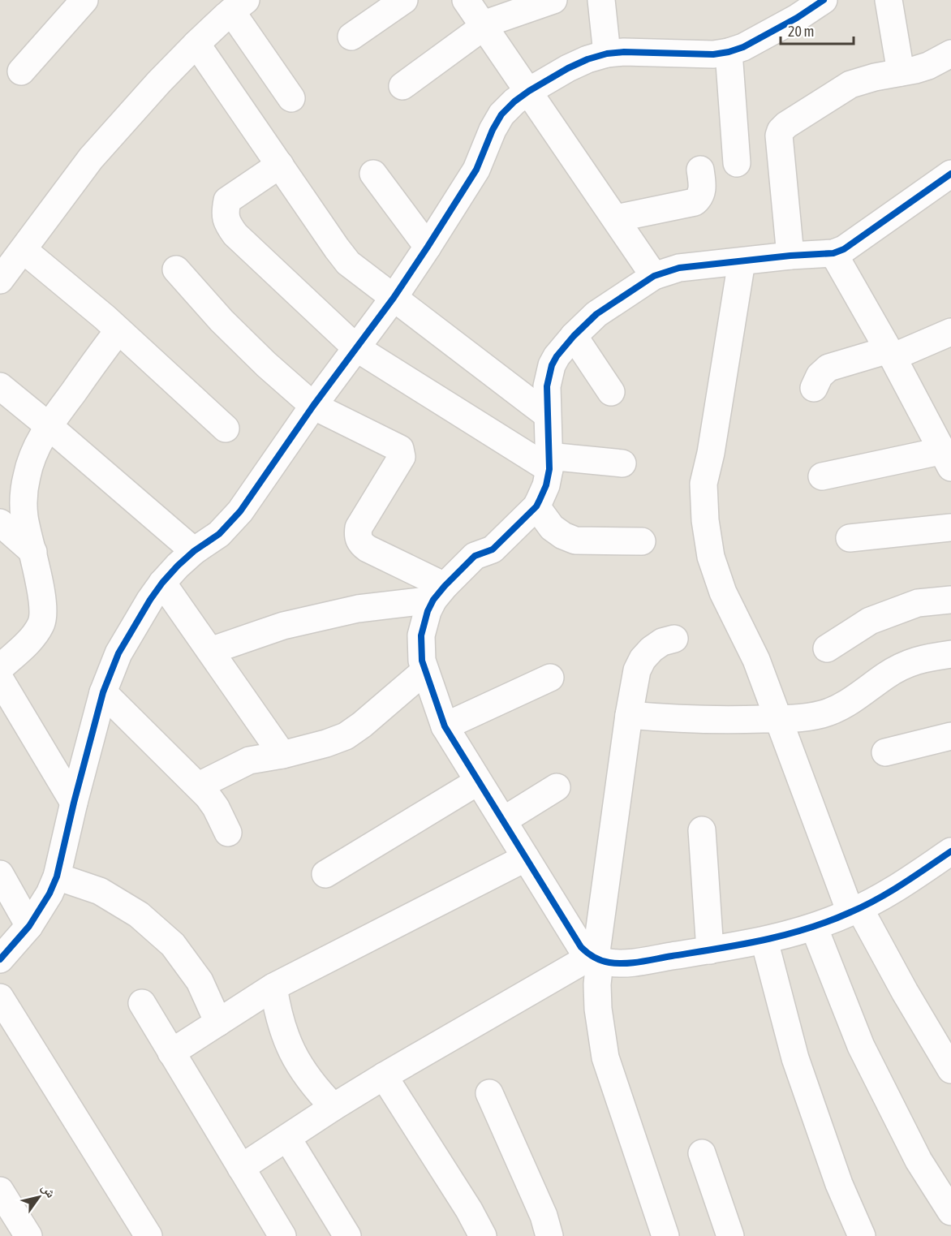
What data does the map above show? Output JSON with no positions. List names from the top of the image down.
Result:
{
  "scale_bar": "20 m",
  "north": "top right"
}
